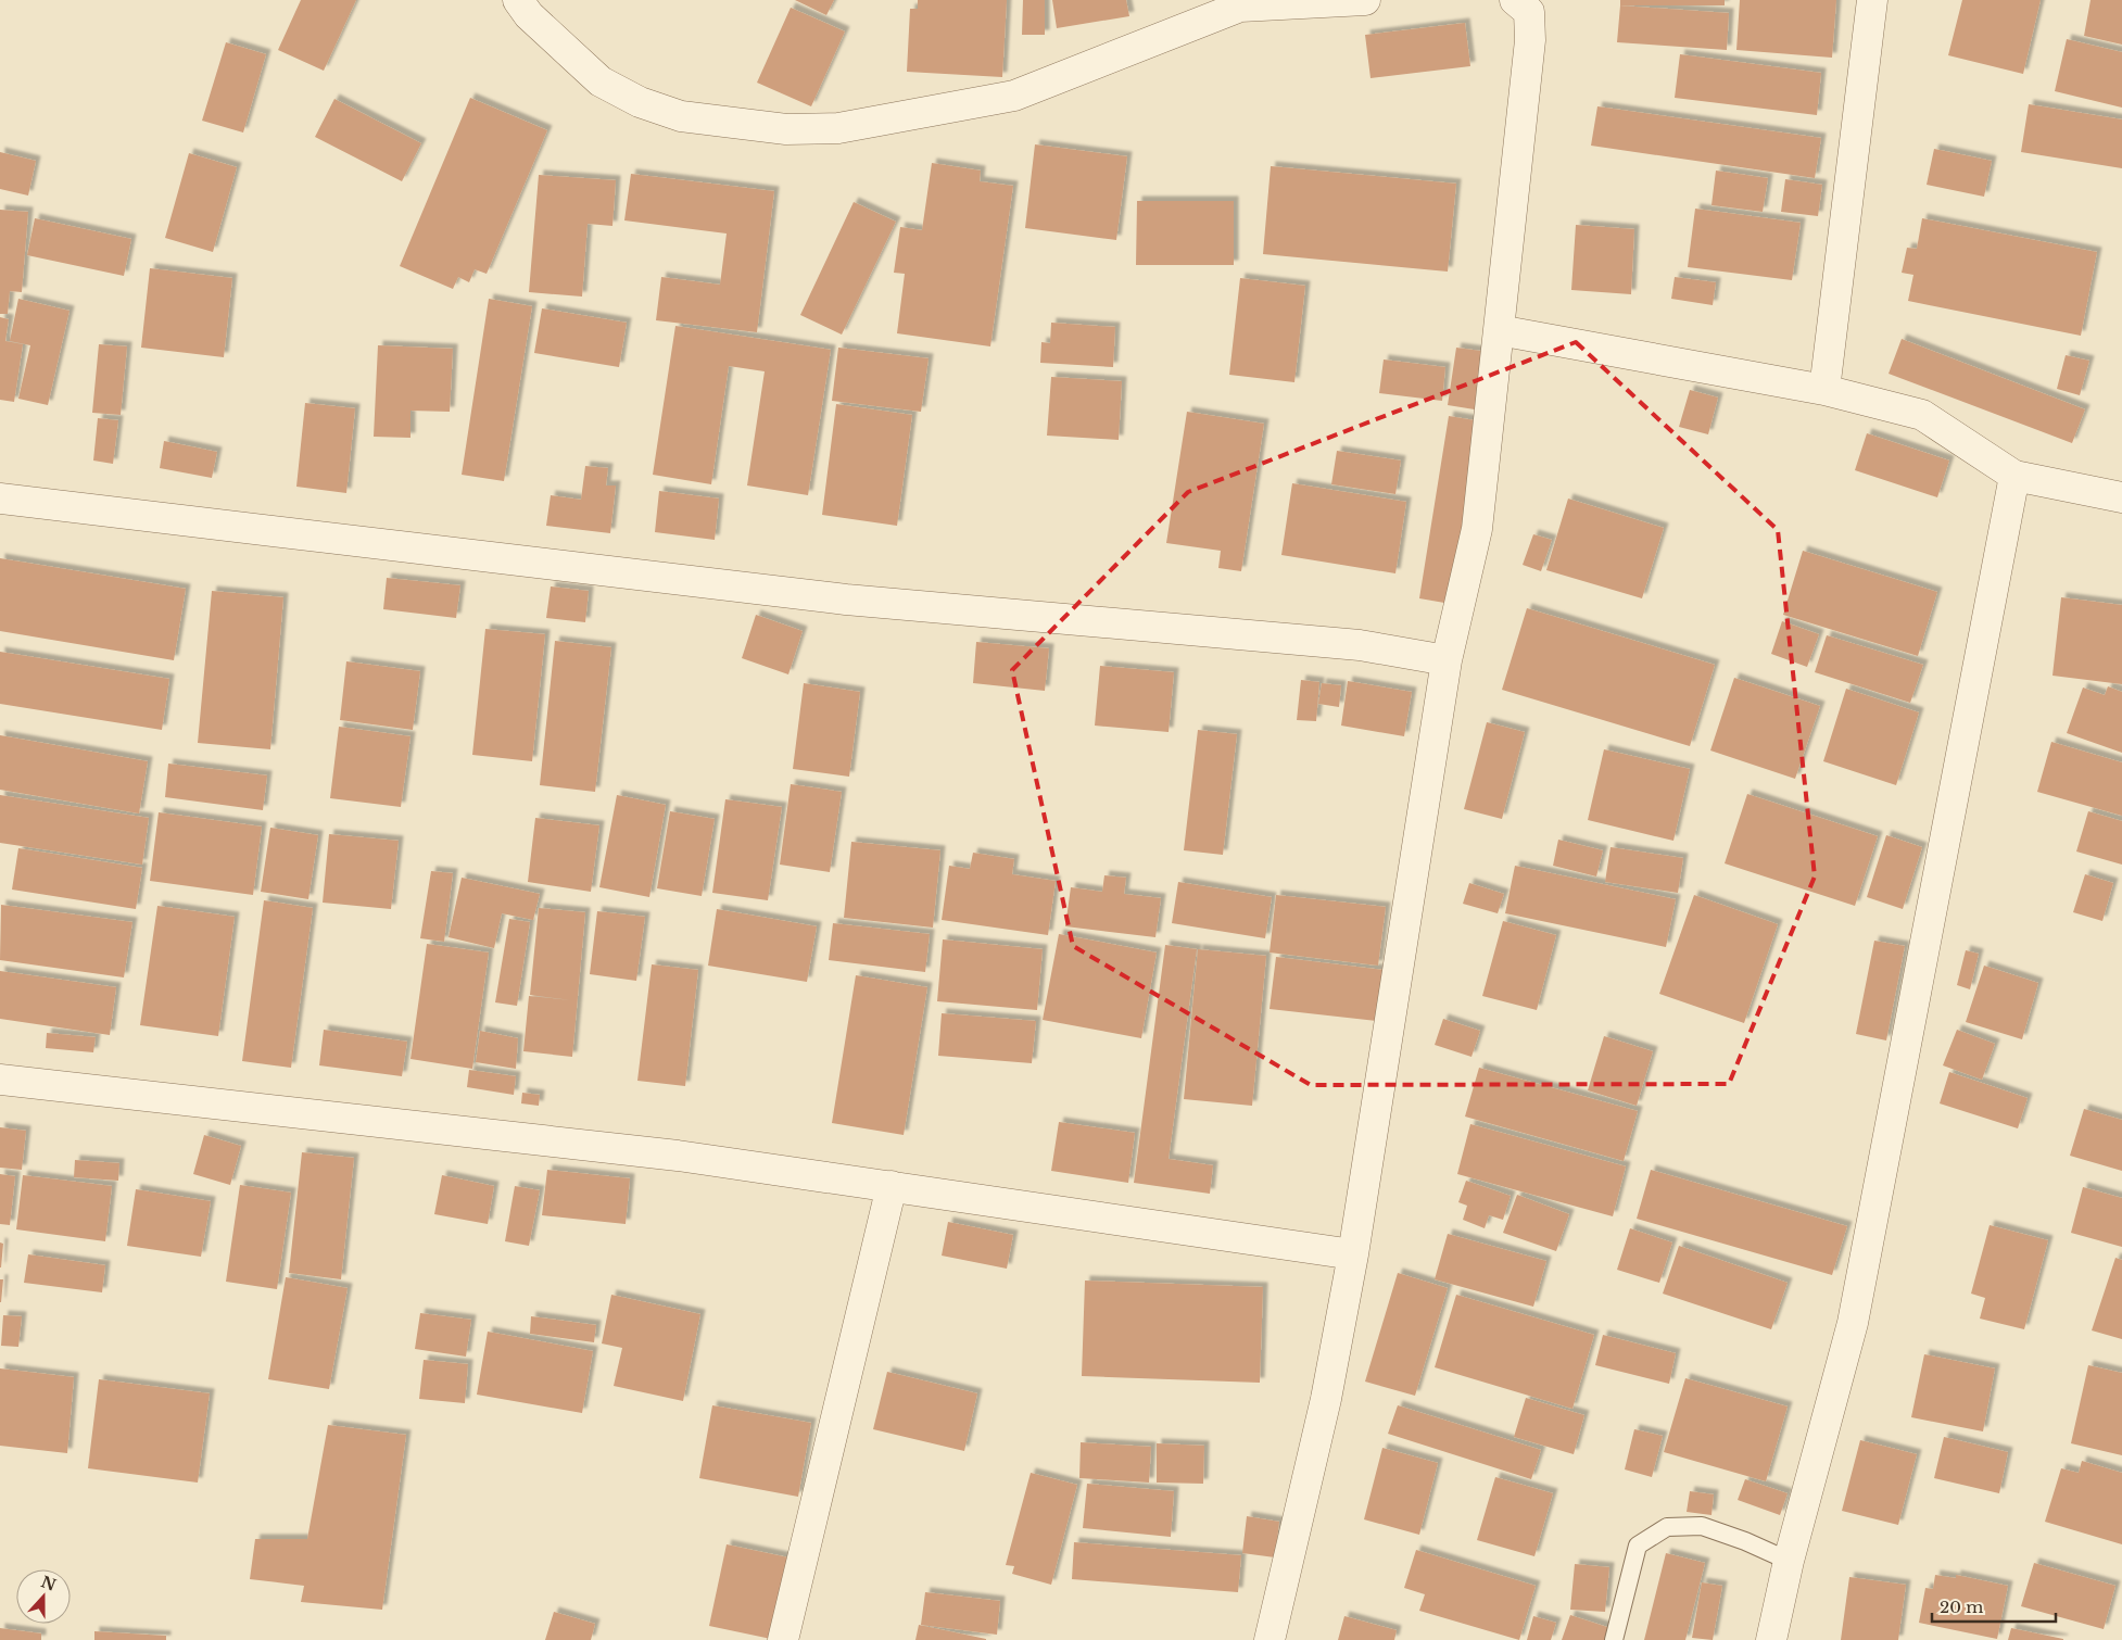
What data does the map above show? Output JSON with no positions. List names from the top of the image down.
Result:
{
  "scale_bar": "20 m",
  "north": "top"
}
